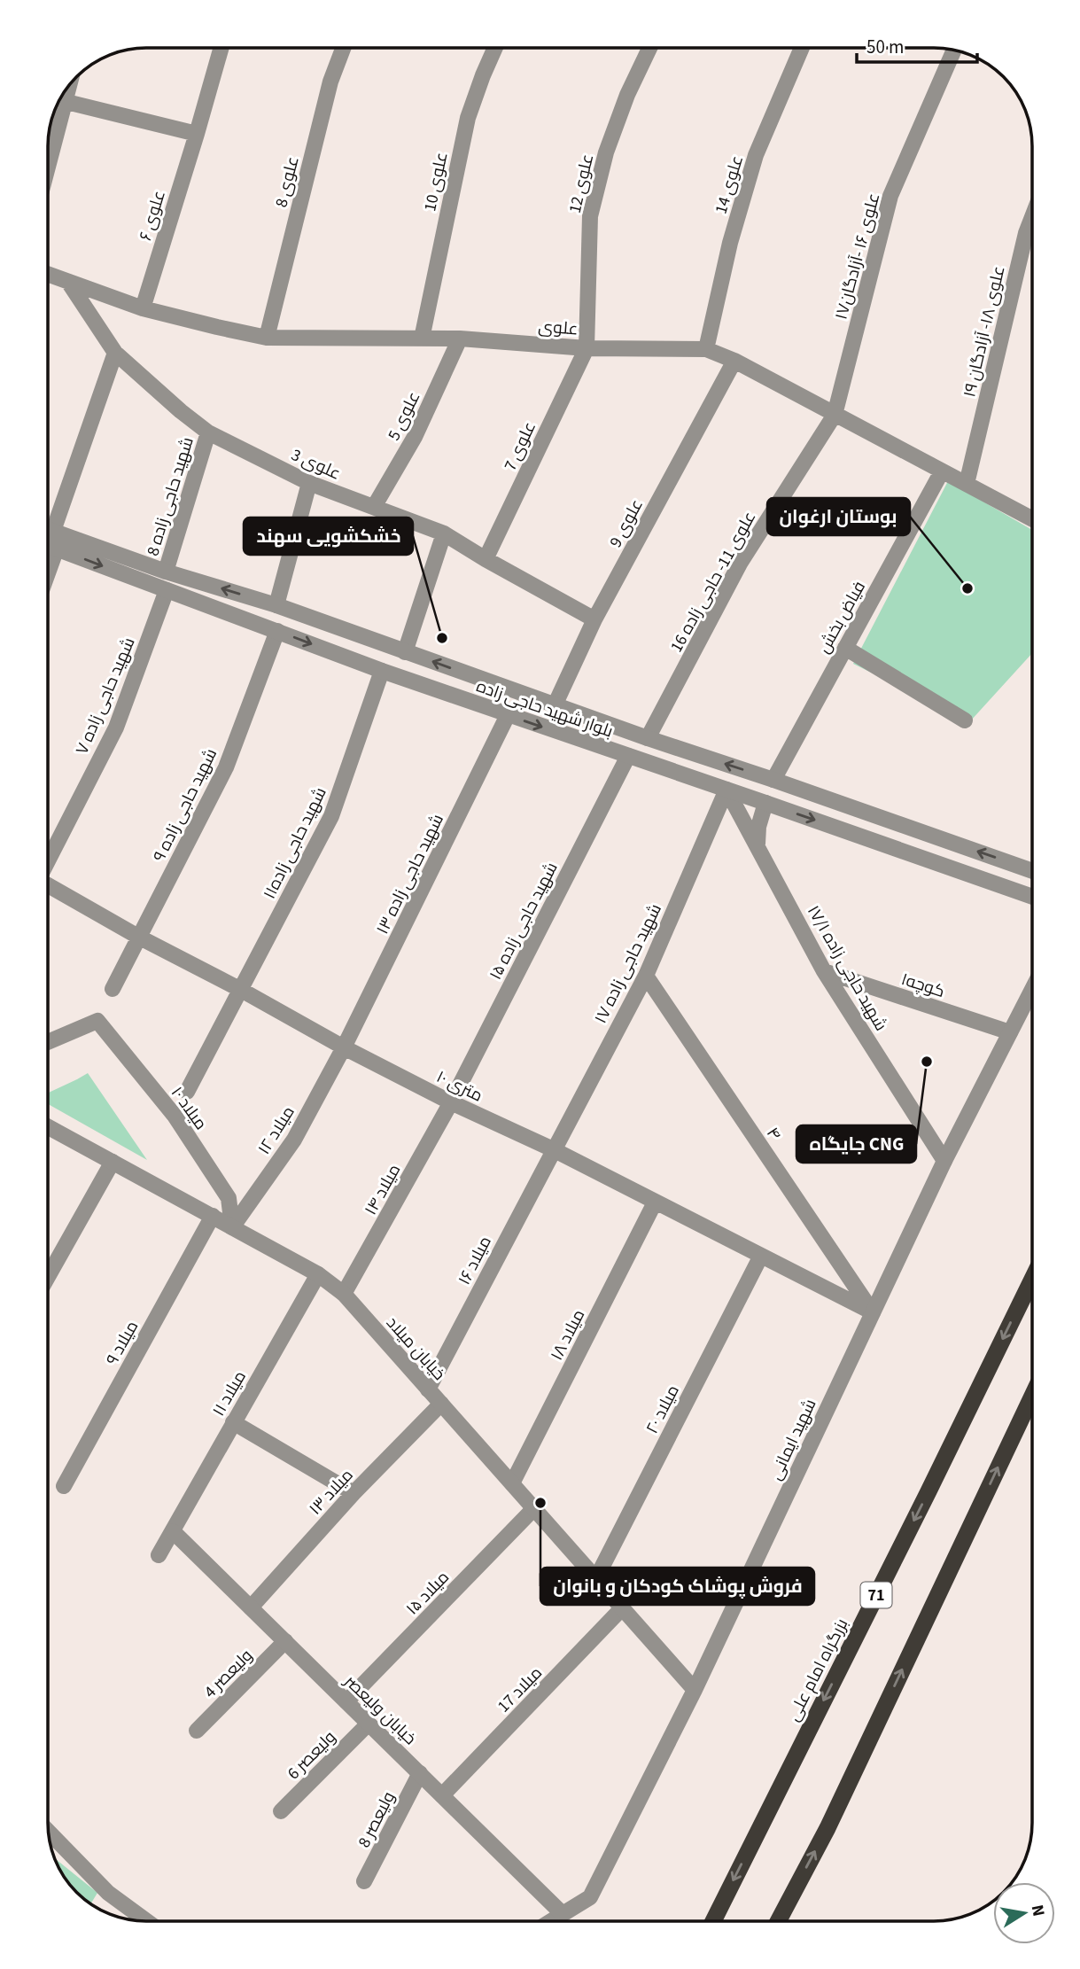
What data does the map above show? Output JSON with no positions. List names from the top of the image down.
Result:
{
  "streets": {
    "highway": ["71", "بزرگراه امام علی"],
    "street": [
      "علوی 8",
      "علوی 10",
      "علوی 12",
      "علوی 14",
      "علوی ۶",
      "علوی ۱۶ -آزادگان۱۷",
      "علوی",
      "علوی ۱٨- آزادگان ۱۹",
      "علوی 5",
      "علوی 7",
      "علوی 3",
      "شهید حاجی زاده 8",
      "علوی 9",
      "علوی 11- حاجی زاده 16",
      "فیاض بخش",
      "شهید حاجی زاده ۷",
      "بلوار شهید حاجی زاده",
      "شهید حاجی زاده ۹",
      "شهید حاجی زاده۱۱",
      "شهید حاجی زاده ۱۳",
      "شهید حاجی زاده ۱۵",
      "شهید حاجی زاده ۱۷",
      "شهید حاجی زاده ۱۷/۱",
      "کوچه۱",
      "۱۰ متری",
      "میلاد ۱۰",
      "میلاد ۱۲",
      "۴",
      "میلاد ۱۴",
      "میلاد ۱۶",
      "میلاد ۱۸",
      "میلاد ۹",
      "خیابان میلاد",
      "میلاد ۱۱",
      "میلاد ۲۰",
      "شهید ایمانی",
      "میلاد ۱۳",
      "میلاد ۱۵",
      "ولیعصر 4",
      "میلاد 17",
      "خیابان ولیعصر",
      "ولیعصر 6",
      "ولیعصر 8"
    ]
  },
  "crossings": [
    ["علوی 8", "علوی"],
    ["علوی 10", "علوی"],
    ["علوی 12", "علوی"],
    ["علوی 12", "علوی 7"],
    ["علوی 14", "علوی"],
    ["علوی ۶", "علوی"],
    ["علوی ۱۶ -آزادگان۱۷", "علوی"],
    ["علوی ۱۶ -آزادگان۱۷", "علوی 11- حاجی زاده 16"],
    ["علوی", "علوی ۱٨- آزادگان ۱۹"],
    ["علوی", "علوی 5"],
    ["علوی", "علوی 7"],
    ["علوی", "علوی 3"],
    ["علوی", "علوی 9"],
    ["علوی", "علوی 11- حاجی زاده 16"],
    ["علوی", "فیاض بخش"],
    ["علوی 5", "علوی 3"],
    ["علوی 7", "علوی 3"],
    ["علوی 3", "شهید حاجی زاده 8"],
    ["علوی 3", "علوی 9"],
    ["شهید حاجی زاده 8", "بلوار شهید حاجی زاده"],
    ["علوی 9", "بلوار شهید حاجی زاده"],
    ["علوی 11- حاجی زاده 16", "بلوار شهید حاجی زاده"],
    ["فیاض بخش", "بلوار شهید حاجی زاده"],
    ["فیاض بخش", "شهید حاجی زاده ۱۷/۱"],
    ["شهید حاجی زاده ۷", "بلوار شهید حاجی زاده"],
    ["بلوار شهید حاجی زاده", "شهید حاجی زاده ۹"],
    ["بلوار شهید حاجی زاده", "شهید حاجی زاده۱۱"],
    ["بلوار شهید حاجی زاده", "شهید حاجی زاده ۱۳"],
    ["بلوار شهید حاجی زاده", "شهید حاجی زاده ۱۵"],
    ["بلوار شهید حاجی زاده", "شهید حاجی زاده ۱۷"],
    ["بلوار شهید حاجی زاده", "شهید حاجی زاده ۱۷/۱"],
    ["شهید حاجی زاده ۹", "۱۰ متری"],
    ["شهید حاجی زاده۱۱", "۱۰ متری"],
    ["شهید حاجی زاده ۱۳", "۱۰ متری"],
    ["شهید حاجی زاده ۱۳", "میلاد ۱۲"],
    ["شهید حاجی زاده ۱۵", "۱۰ متری"],
    ["شهید حاجی زاده ۱۵", "میلاد ۱۴"],
    ["شهید حاجی زاده ۱۷", "شهید حاجی زاده ۱۷/۱"],
    ["شهید حاجی زاده ۱۷", "۱۰ متری"],
    ["شهید حاجی زاده ۱۷", "۴"],
    ["شهید حاجی زاده ۱۷", "میلاد ۱۶"],
    ["شهید حاجی زاده ۱۷/۱", "کوچه۱"],
    ["شهید حاجی زاده ۱۷/۱", "شهید ایمانی"],
    ["کوچه۱", "شهید ایمانی"],
    ["۱۰ متری", "میلاد ۱۲"],
    ["۱۰ متری", "۴"],
    ["۱۰ متری", "میلاد ۱۴"],
    ["۱۰ متری", "میلاد ۱۶"],
    ["۱۰ متری", "میلاد ۱۸"],
    ["۱۰ متری", "میلاد ۲۰"],
    ["۱۰ متری", "شهید ایمانی"],
    ["میلاد ۱۰", "میلاد ۱۲"],
    ["میلاد ۱۰", "خیابان میلاد"],
    ["میلاد ۱۲", "خیابان میلاد"],
    ["۴", "شهید ایمانی"],
    ["میلاد ۱۴", "خیابان میلاد"],
    ["میلاد ۱۶", "خیابان میلاد"],
    ["میلاد ۱۸", "خیابان میلاد"],
    ["میلاد ۹", "خیابان میلاد"],
    ["خیابان میلاد", "میلاد ۱۱"],
    ["خیابان میلاد", "میلاد ۲۰"],
    ["خیابان میلاد", "شهید ایمانی"],
    ["خیابان میلاد", "میلاد ۱۳"],
    ["خیابان میلاد", "میلاد ۱۵"],
    ["خیابان میلاد", "میلاد 17"],
    ["میلاد ۱۱", "خیابان ولیعصر"],
    ["شهید ایمانی", "خیابان ولیعصر"],
    ["میلاد ۱۳", "خیابان ولیعصر"],
    ["میلاد ۱۵", "خیابان ولیعصر"],
    ["ولیعصر 4", "خیابان ولیعصر"],
    ["میلاد 17", "خیابان ولیعصر"],
    ["خیابان ولیعصر", "ولیعصر 6"],
    ["خیابان ولیعصر", "ولیعصر 8"]
  ],
  "places": [
    "بوستان ارغوان",
    "خشکشویی سهند",
    "جایگاه CNG",
    "فروش پوشاک کودکان و بانوان"
  ],
  "scale_bar": "50 m",
  "north": "right"
}
